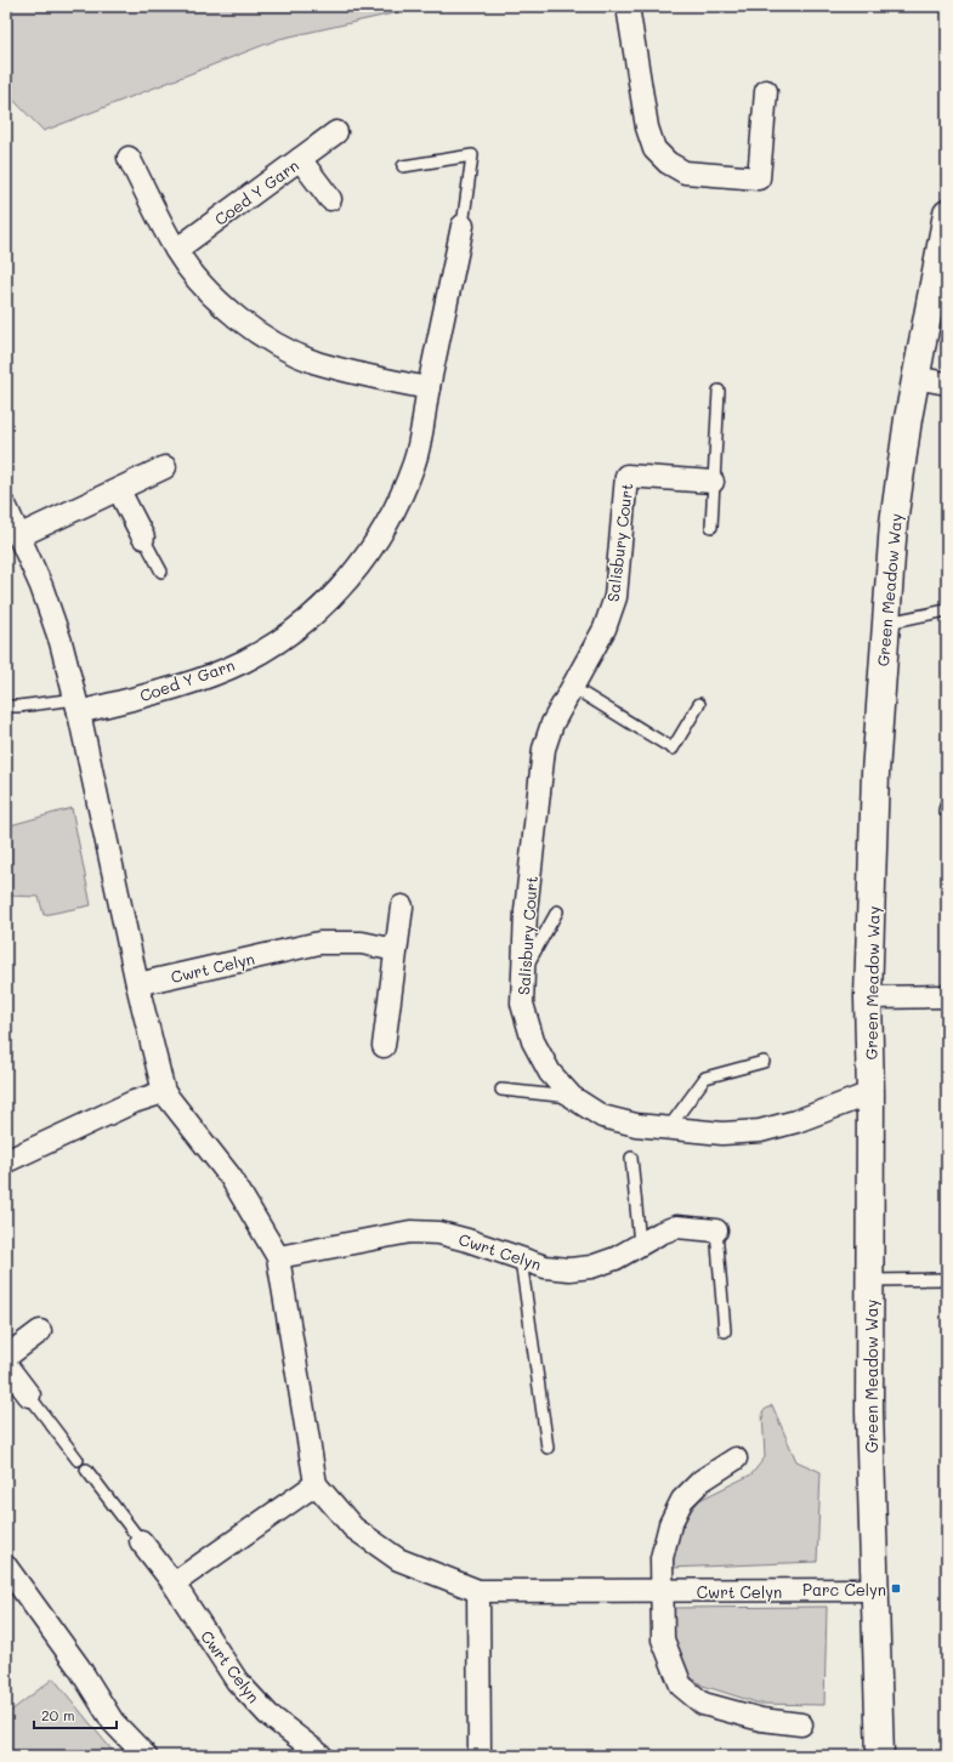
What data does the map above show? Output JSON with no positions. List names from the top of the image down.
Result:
{
  "streets": {
    "street": [
      "Coed Y Garn",
      "Salisbury Court",
      "Green Meadow Way",
      "Cwrt Celyn"
    ]
  },
  "crossings": [
    ["Salisbury Court", "Green Meadow Way"],
    ["Green Meadow Way", "Cwrt Celyn"]
  ],
  "places": {
    "transit": ["Parc Celyn"]
  },
  "scale_bar": "20 m"
}
